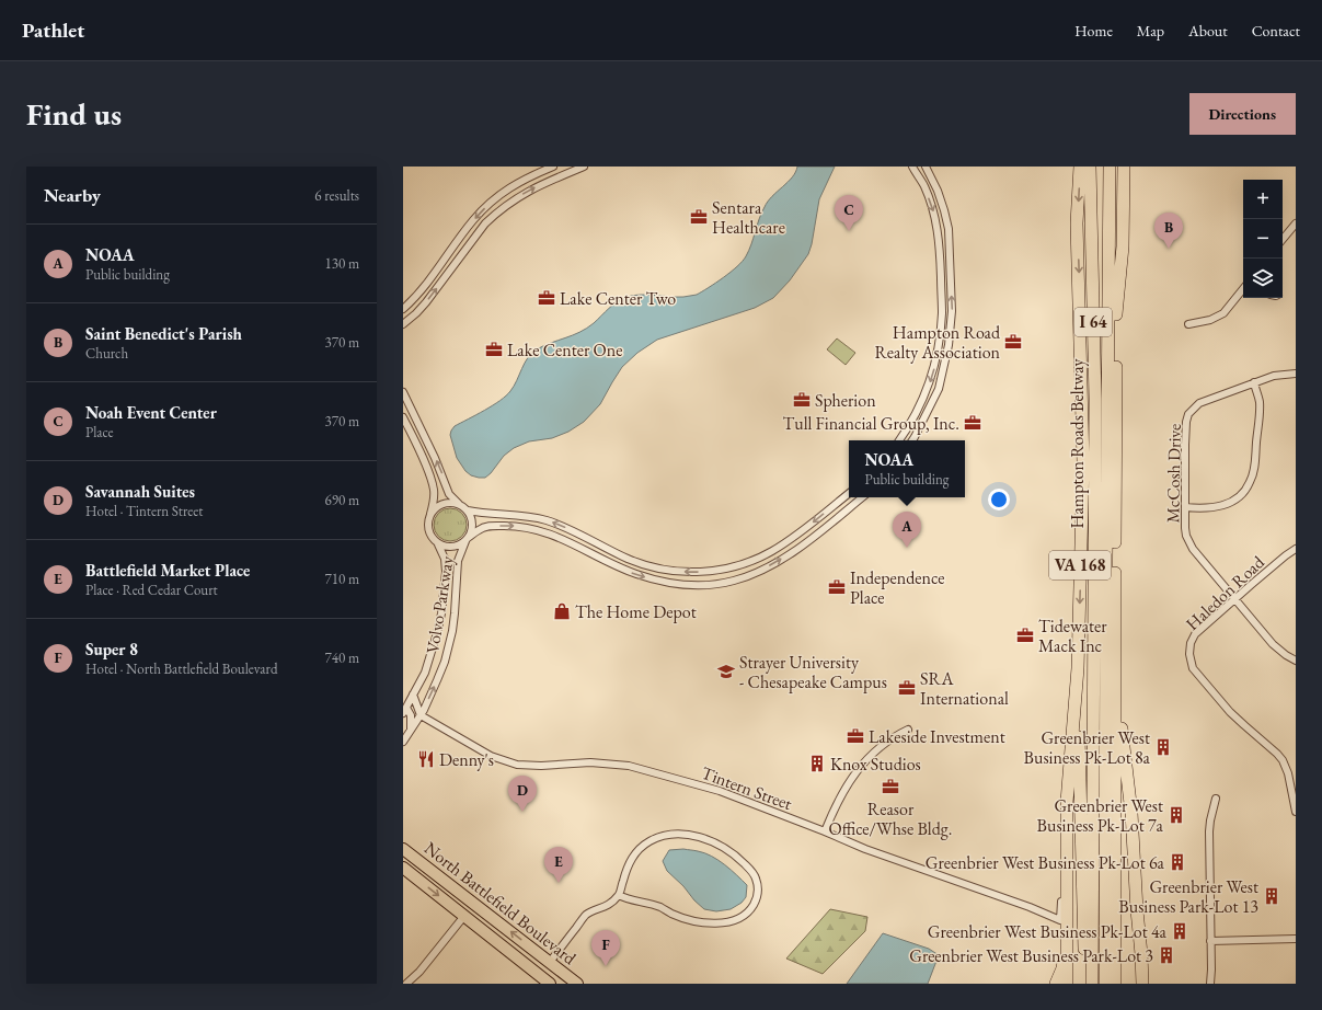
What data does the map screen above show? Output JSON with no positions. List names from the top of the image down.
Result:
{
  "streets": {
    "highway": ["I 64", "Hampton Roads Beltway", "VA 168"],
    "main road": ["North Battlefield Boulevard"],
    "street": [
      "McCosh Drive",
      "Haledon Road",
      "Volvo Parkway",
      "Tintern Street"
    ]
  },
  "crossings": [
    ["McCosh Drive", "Haledon Road"],
    ["VA 168", "Tintern Street"],
    ["Volvo Parkway", "Tintern Street"]
  ],
  "places": {
    "office": [
      "Sentara Healthcare",
      "Lake Center Two",
      "Hampton Road Realty Association",
      "Lake Center One",
      "Spherion",
      "Tull Financial Group, Inc.",
      "Independence Place",
      "Tidewater Mack Inc",
      "SRA International",
      "Lakeside Investment",
      "Reasor Office/Whse Bldg."
    ],
    "shop": ["The Home Depot"],
    "school or university": ["Strayer University - Chesapeake Campus"],
    "building": [
      "Greenbrier West Business Pk-Lot 8a",
      "Knox Studios",
      "Greenbrier West Business Pk-Lot 7a",
      "Greenbrier West Business Pk-Lot 6a",
      "Greenbrier West Business Park-Lot 13",
      "Greenbrier West Business Pk-Lot 4a",
      "Greenbrier West Business Park-Lot 3"
    ],
    "restaurant": ["Denny's"]
  },
  "page": {
    "header": "Pathlet",
    "nav": [
      "Home",
      "Map",
      "About",
      "Contact"
    ],
    "buttons": "Directions",
    "title": "Find us",
    "heading": ["Nearby", "6 results"],
    "map_buttons": ["+", "−"],
    "pins": [
      "C",
      "B",
      "A",
      "D",
      "E",
      "F"
    ],
    "list": [
      {
        "mark": "A",
        "name": "NOAA",
        "note": "Public building",
        "value": "130 m"
      },
      {
        "mark": "B",
        "name": "Saint Benedict's Parish",
        "note": "Church",
        "value": "370 m"
      },
      {
        "mark": "C",
        "name": "Noah Event Center",
        "note": "Place",
        "value": "370 m"
      },
      {
        "mark": "D",
        "name": "Savannah Suites",
        "note": "Hotel · Tintern Street",
        "value": "690 m"
      },
      {
        "mark": "E",
        "name": "Battlefield Market Place",
        "note": "Place · Red Cedar Court",
        "value": "710 m"
      },
      {
        "mark": "F",
        "name": "Super 8",
        "note": "Hotel · North Battlefield Boulevard",
        "value": "740 m"
      }
    ],
    "popup": ["NOAA", "Public building"]
  }
}
